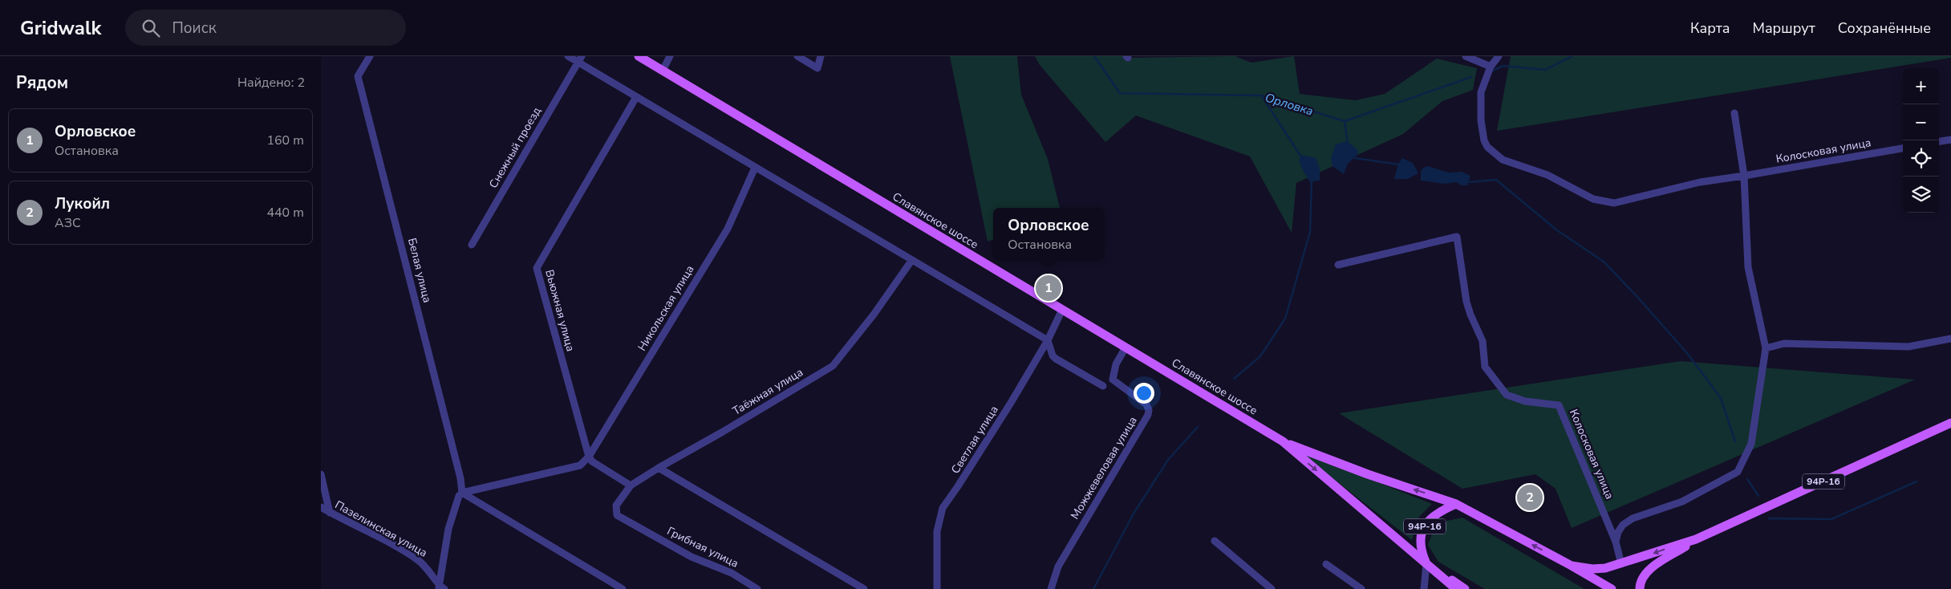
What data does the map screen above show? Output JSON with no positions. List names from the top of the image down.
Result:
{
  "streets": {
    "main road": ["Славянское шоссе", "94Р-16"],
    "street": [
      "Снежный проезд",
      "Колосковая улица",
      "Белая улица",
      "Никольская улица",
      "Вьюжная улица",
      "Таёжная улица",
      "Светлая улица",
      "Можжевеловая улица",
      "Пазелинская улица",
      "Грибная улица"
    ]
  },
  "crossings": [
    ["Колосковая улица", "94Р-16"],
    ["Славянское шоссе", "Светлая улица"],
    ["Славянское шоссе", "Можжевеловая улица"],
    ["Славянское шоссе", "94Р-16"],
    ["Никольская улица", "Вьюжная улица"],
    ["Таёжная улица", "Грибная улица"]
  ],
  "water": ["Орловка"],
  "page": {
    "header": "Gridwalk",
    "search": "Поиск",
    "nav": ["Карта", "Маршрут", "Сохранённые"],
    "heading": ["Рядом", "Найдено: 2"],
    "map_buttons": ["+", "−"],
    "list": [
      {
        "mark": "1",
        "name": "Орловское",
        "note": "Остановка",
        "value": "160 m"
      },
      {
        "mark": "2",
        "name": "Лукойл",
        "note": "АЗС",
        "value": "440 m"
      }
    ],
    "popup": ["Орловское", "Остановка"],
    "pins": ["1", "2"]
  }
}
